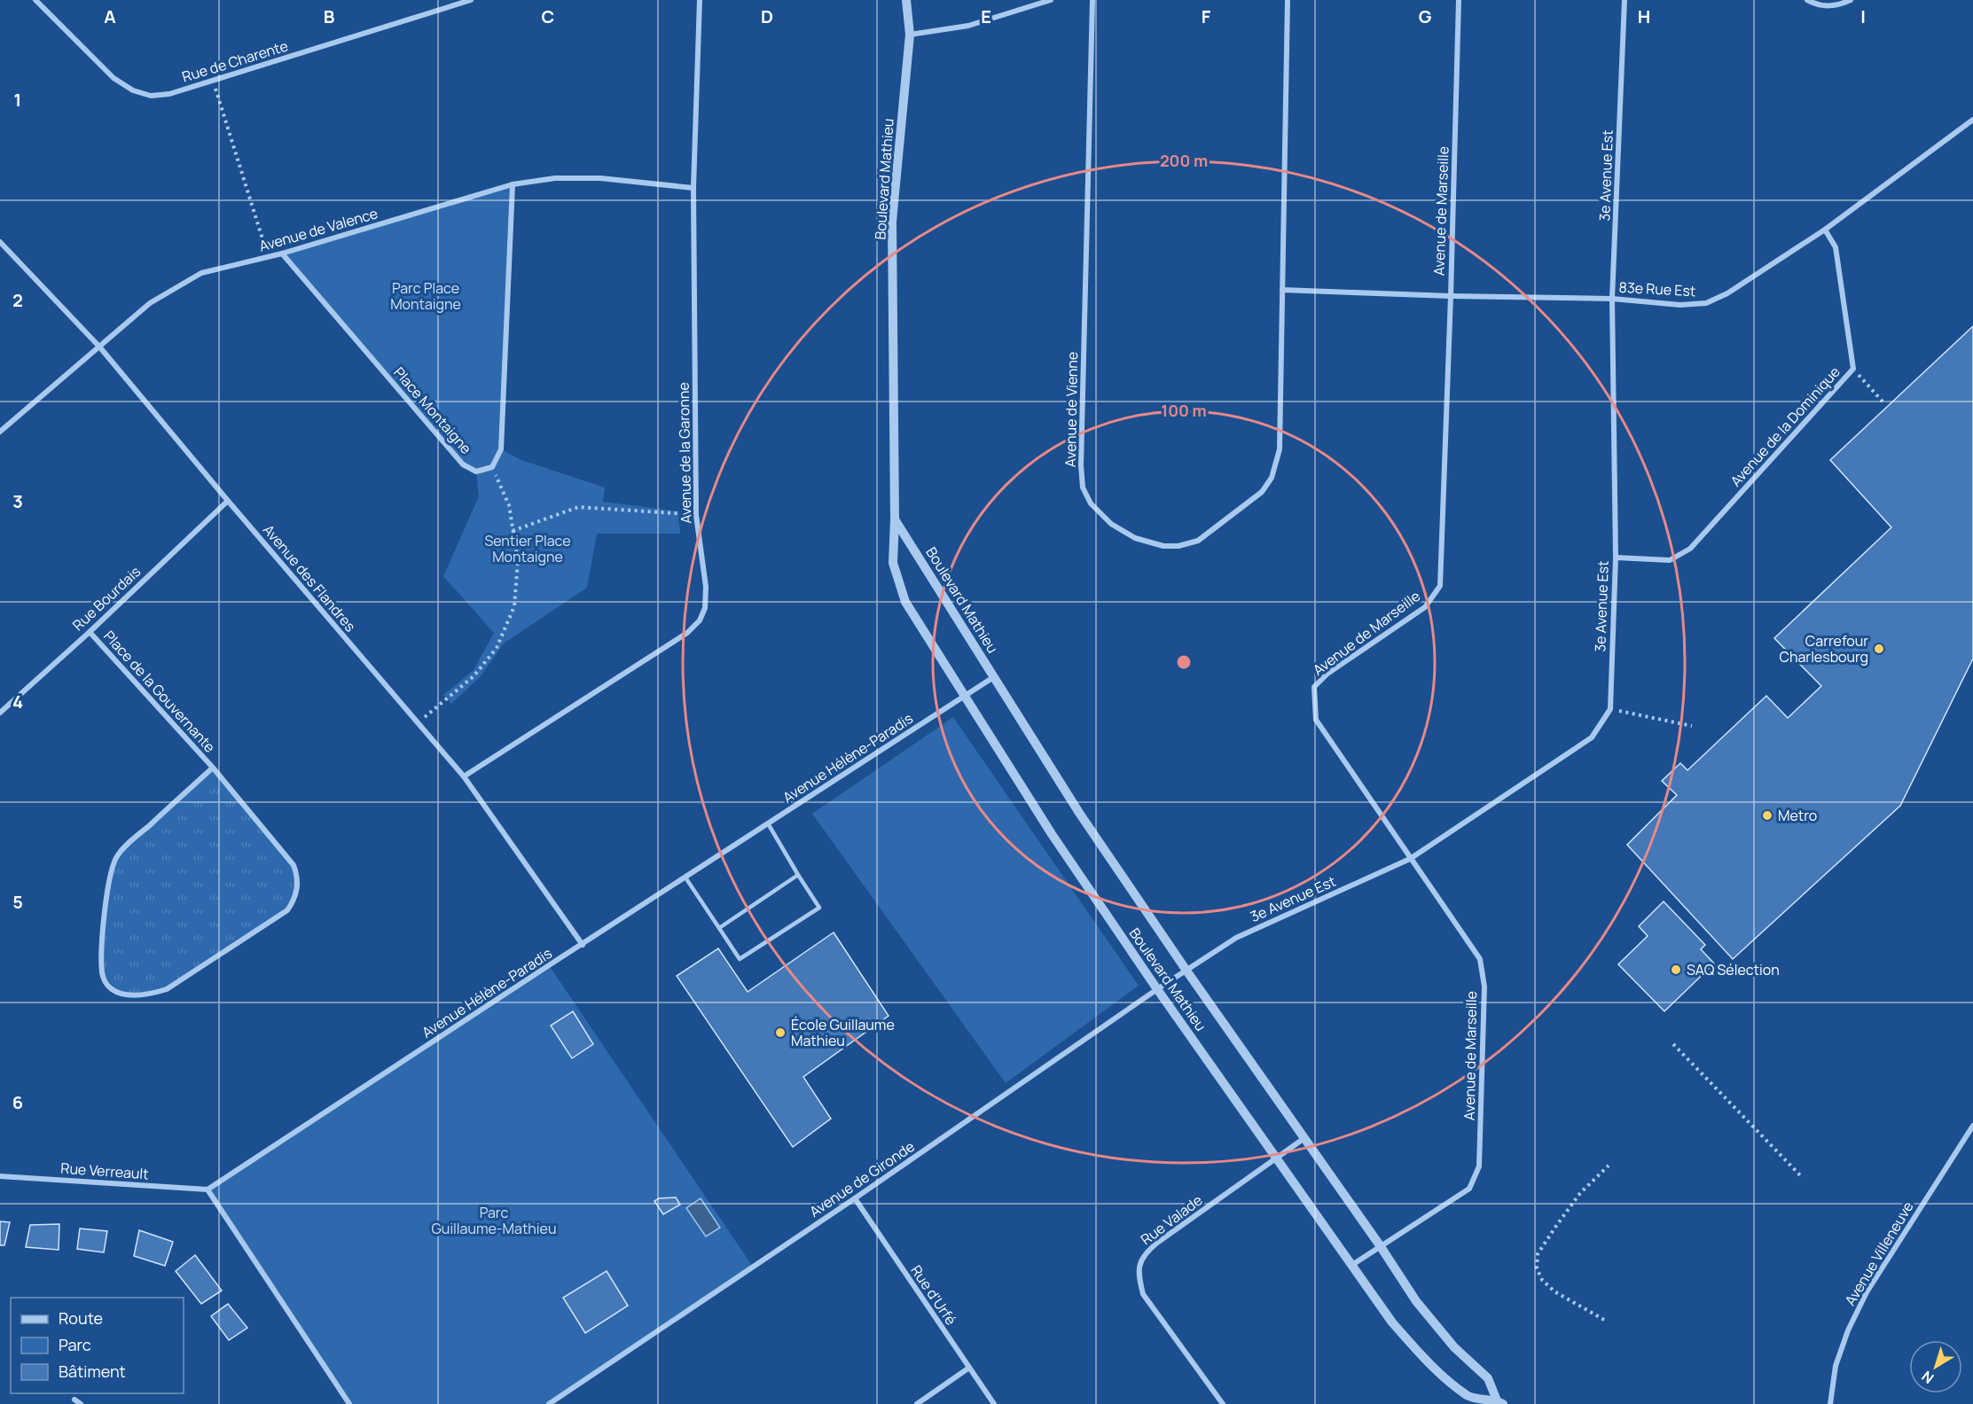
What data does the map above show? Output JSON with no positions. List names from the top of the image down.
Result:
{
  "streets": {
    "street": [
      "Rue de Charente",
      "3e Avenue Est",
      "Boulevard Mathieu",
      "Avenue de Marseille",
      "Avenue de Valence",
      "83e Rue Est",
      "Avenue de Vienne",
      "Place Montaigne",
      "Avenue de la Dominique",
      "Avenue de la Garonne",
      "Avenue des Flandres",
      "Rue Bourdais",
      "Place de la Gouvernante",
      "Avenue Hélène-Paradis",
      "Rue Verreault",
      "Avenue de Gironde",
      "Rue Valade",
      "Avenue Villeneuve",
      "Rue d'Urfé"
    ]
  },
  "crossings": [
    ["3e Avenue Est", "Boulevard Mathieu"],
    ["3e Avenue Est", "Avenue de Marseille"],
    ["3e Avenue Est", "83e Rue Est"],
    ["3e Avenue Est", "Avenue de la Dominique"],
    ["3e Avenue Est", "Avenue de Gironde"],
    ["Boulevard Mathieu", "Avenue de Marseille"],
    ["Boulevard Mathieu", "Avenue Hélène-Paradis"],
    ["Boulevard Mathieu", "Avenue de Gironde"],
    ["Boulevard Mathieu", "Rue Valade"],
    ["Avenue de Marseille", "83e Rue Est"],
    ["Avenue de Valence", "Place Montaigne"],
    ["Avenue de Valence", "Avenue de la Garonne"],
    ["Avenue de Valence", "Avenue des Flandres"],
    ["83e Rue Est", "Avenue de Vienne"],
    ["83e Rue Est", "Avenue de la Dominique"],
    ["Avenue de la Garonne", "Avenue des Flandres"],
    ["Avenue des Flandres", "Rue Bourdais"],
    ["Avenue des Flandres", "Avenue Hélène-Paradis"],
    ["Rue Bourdais", "Place de la Gouvernante"],
    ["Avenue Hélène-Paradis", "Rue Verreault"],
    ["Avenue de Gironde", "Rue d'Urfé"]
  ],
  "parks": ["Parc Place Montaigne", "Sentier Place Montaigne", "Parc Guillaume-Mathieu"],
  "places": [
    "Carrefour Charlesbourg",
    "Metro",
    "SAQ Sélection",
    "École Guillaume Mathieu"
  ],
  "legend": ["Route", "Parc", "Bâtiment"],
  "north": "bottom left",
  "grid": {
    "columns": [
      "A",
      "B",
      "C",
      "D",
      "E",
      "F",
      "G",
      "H",
      "I"
    ],
    "rows": [
      "1",
      "2",
      "3",
      "4",
      "5",
      "6"
    ]
  },
  "rings": ["200 m", "100 m"]
}
